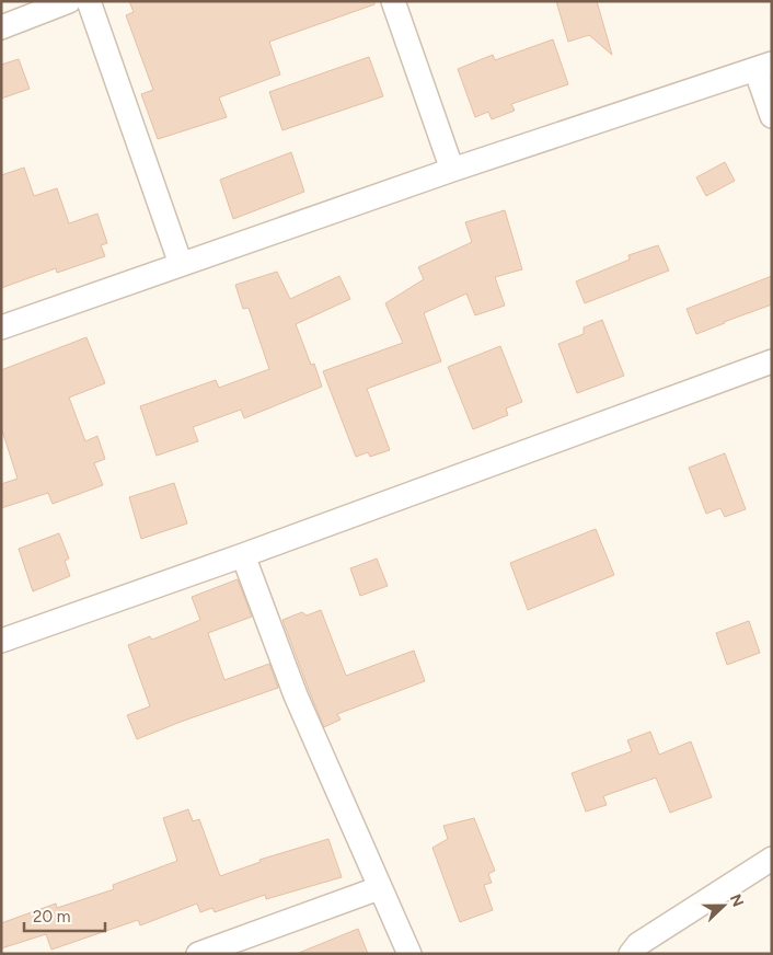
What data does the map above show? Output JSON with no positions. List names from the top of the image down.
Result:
{
  "scale_bar": "20 m",
  "north": "right"
}
